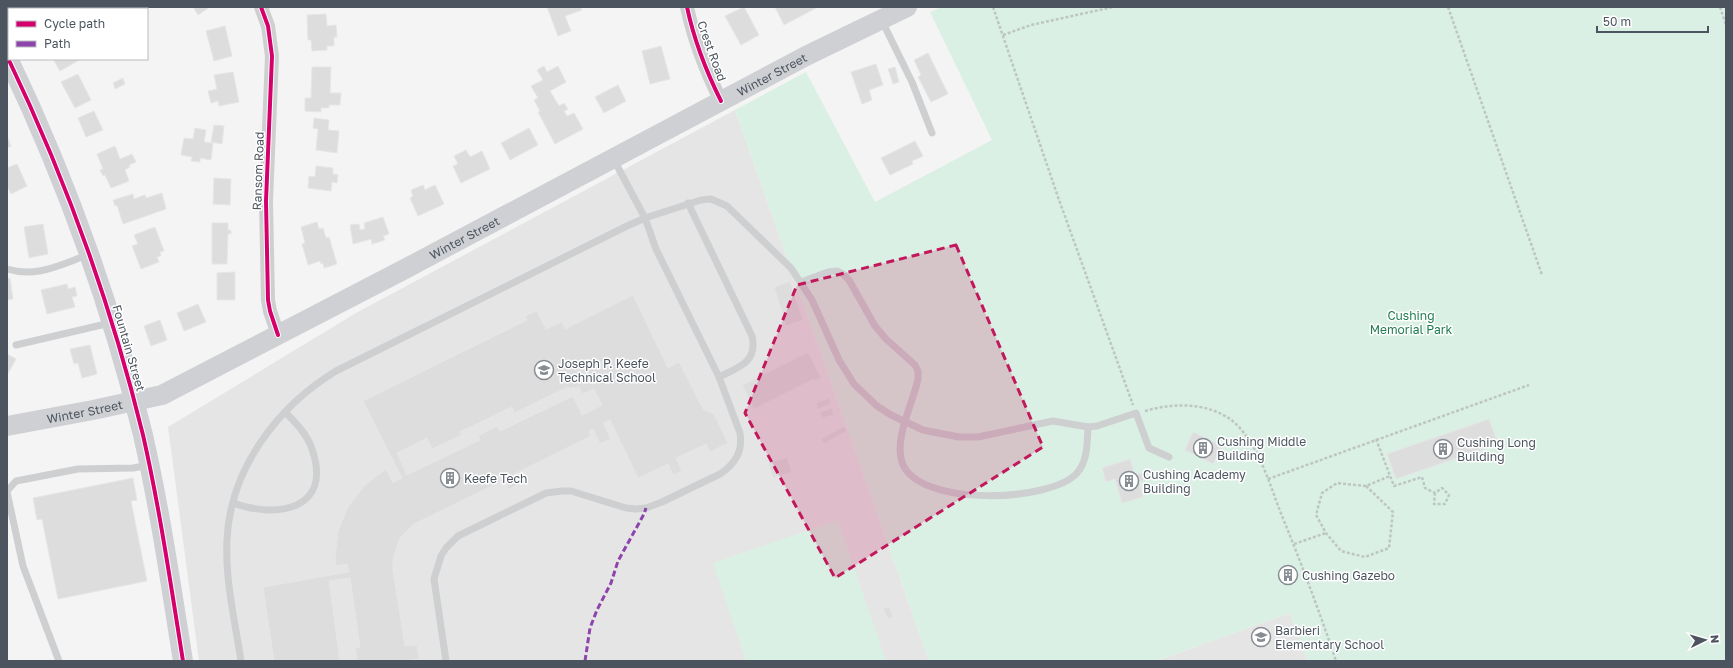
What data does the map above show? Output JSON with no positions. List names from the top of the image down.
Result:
{
  "streets": {
    "main road": ["Winter Street", "Fountain Street"],
    "street": ["Crest Road", "Ransom Road"]
  },
  "crossings": [
    ["Crest Road", "Winter Street"],
    ["Winter Street", "Ransom Road"],
    ["Winter Street", "Fountain Street"]
  ],
  "parks": ["Cushing Memorial Park"],
  "places": {
    "school or university": ["Joseph P. Keefe Technical School", "Barbieri Elementary School"],
    "building": [
      "Cushing Middle Building",
      "Cushing Long Building",
      "Keefe Tech",
      "Cushing Academy Building",
      "Cushing Gazebo"
    ]
  },
  "legend": ["Cycle path", "Path"],
  "scale_bar": "50 m",
  "north": "right"
}
